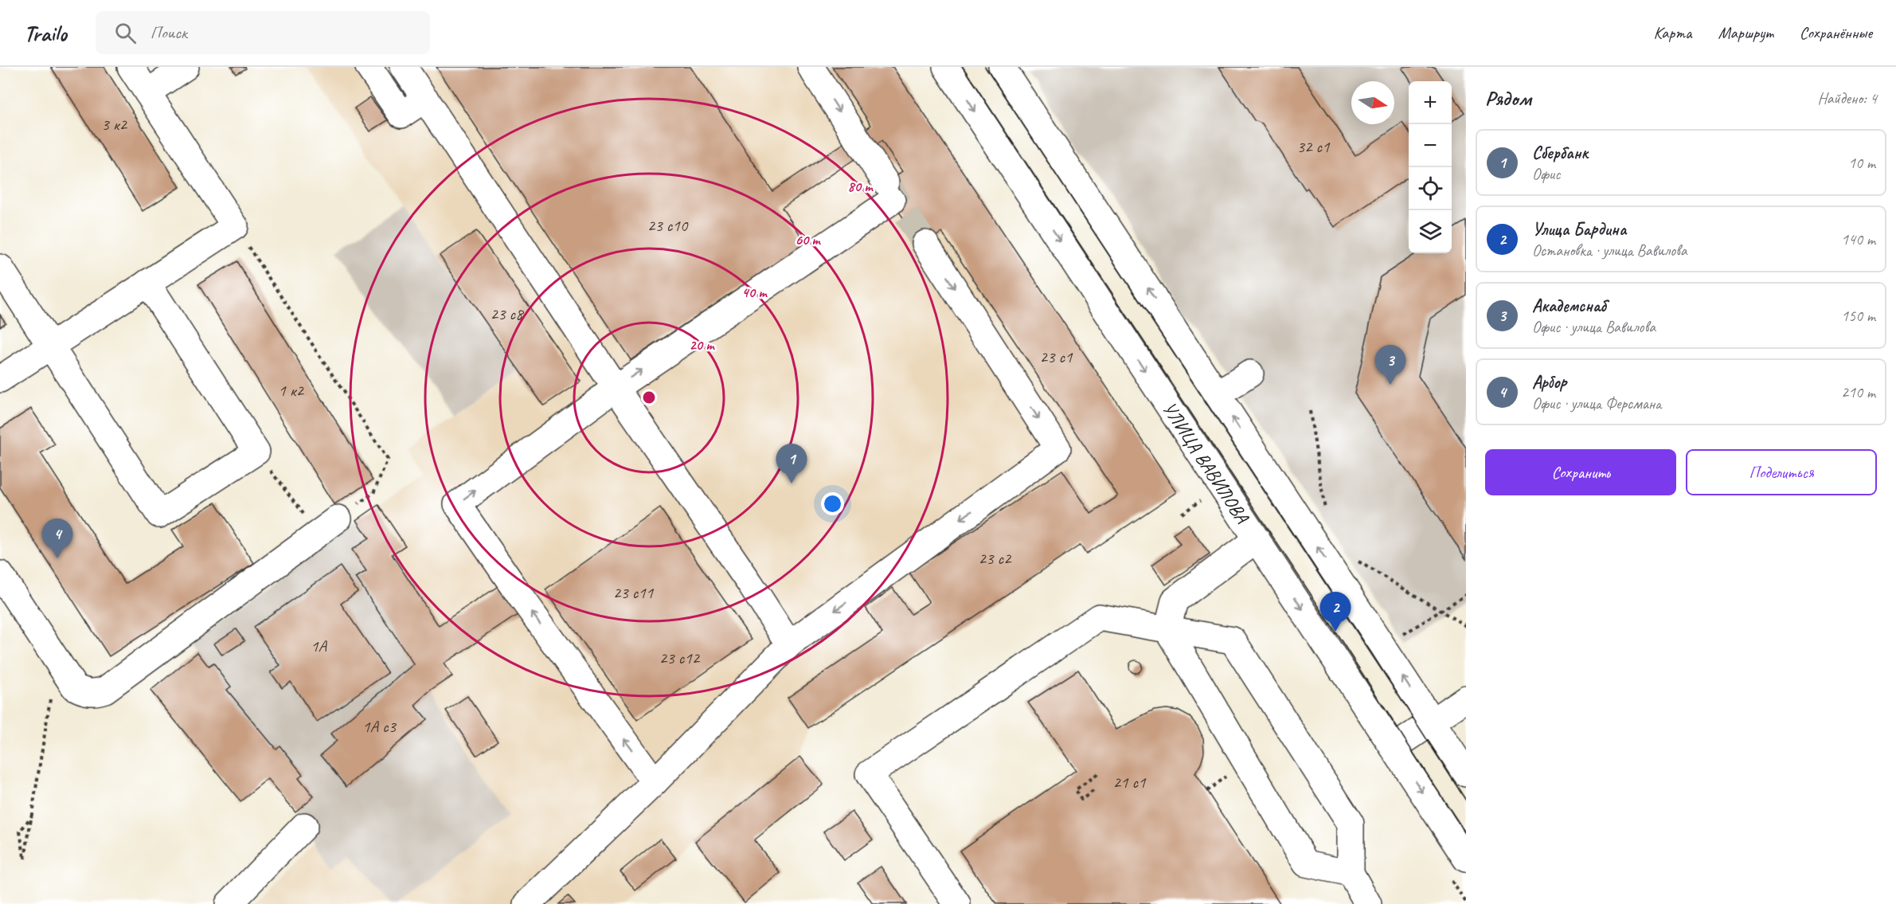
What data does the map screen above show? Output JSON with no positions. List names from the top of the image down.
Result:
{
  "streets": {
    "main road": ["УЛИЦА ВАВИЛОВА"]
  },
  "house_numbers": [
    "3 к2",
    "32 с1",
    "23 с10",
    "23 с8",
    "23 с1",
    "1 к2",
    "23 с2",
    "23 с11",
    "1А",
    "23 с12",
    "1А с3",
    "21 с1"
  ],
  "north": "right",
  "page": {
    "header": "Trailo",
    "search": "Поиск",
    "nav": ["Карта", "Маршрут", "Сохранённые"],
    "heading": ["Рядом", "Найдено: 4"],
    "map_buttons": ["+", "−"],
    "list": [
      {
        "mark": "1",
        "name": "Сбербанк",
        "note": "Офис",
        "value": "10 m"
      },
      {
        "mark": "2",
        "name": "Улица Бардина",
        "note": "Остановка · улица Вавилова",
        "value": "140 m"
      },
      {
        "mark": "3",
        "name": "Академснаб",
        "note": "Офис · улица Вавилова",
        "value": "150 m"
      },
      {
        "mark": "4",
        "name": "Арбор",
        "note": "Офис · улица Ферсмана",
        "value": "210 m"
      }
    ],
    "pins": [
      "3",
      "1",
      "4",
      "2"
    ],
    "buttons": ["Сохранить", "Поделиться"]
  },
  "rings": [
    "80 m",
    "60 m",
    "40 m",
    "20 m"
  ]
}
